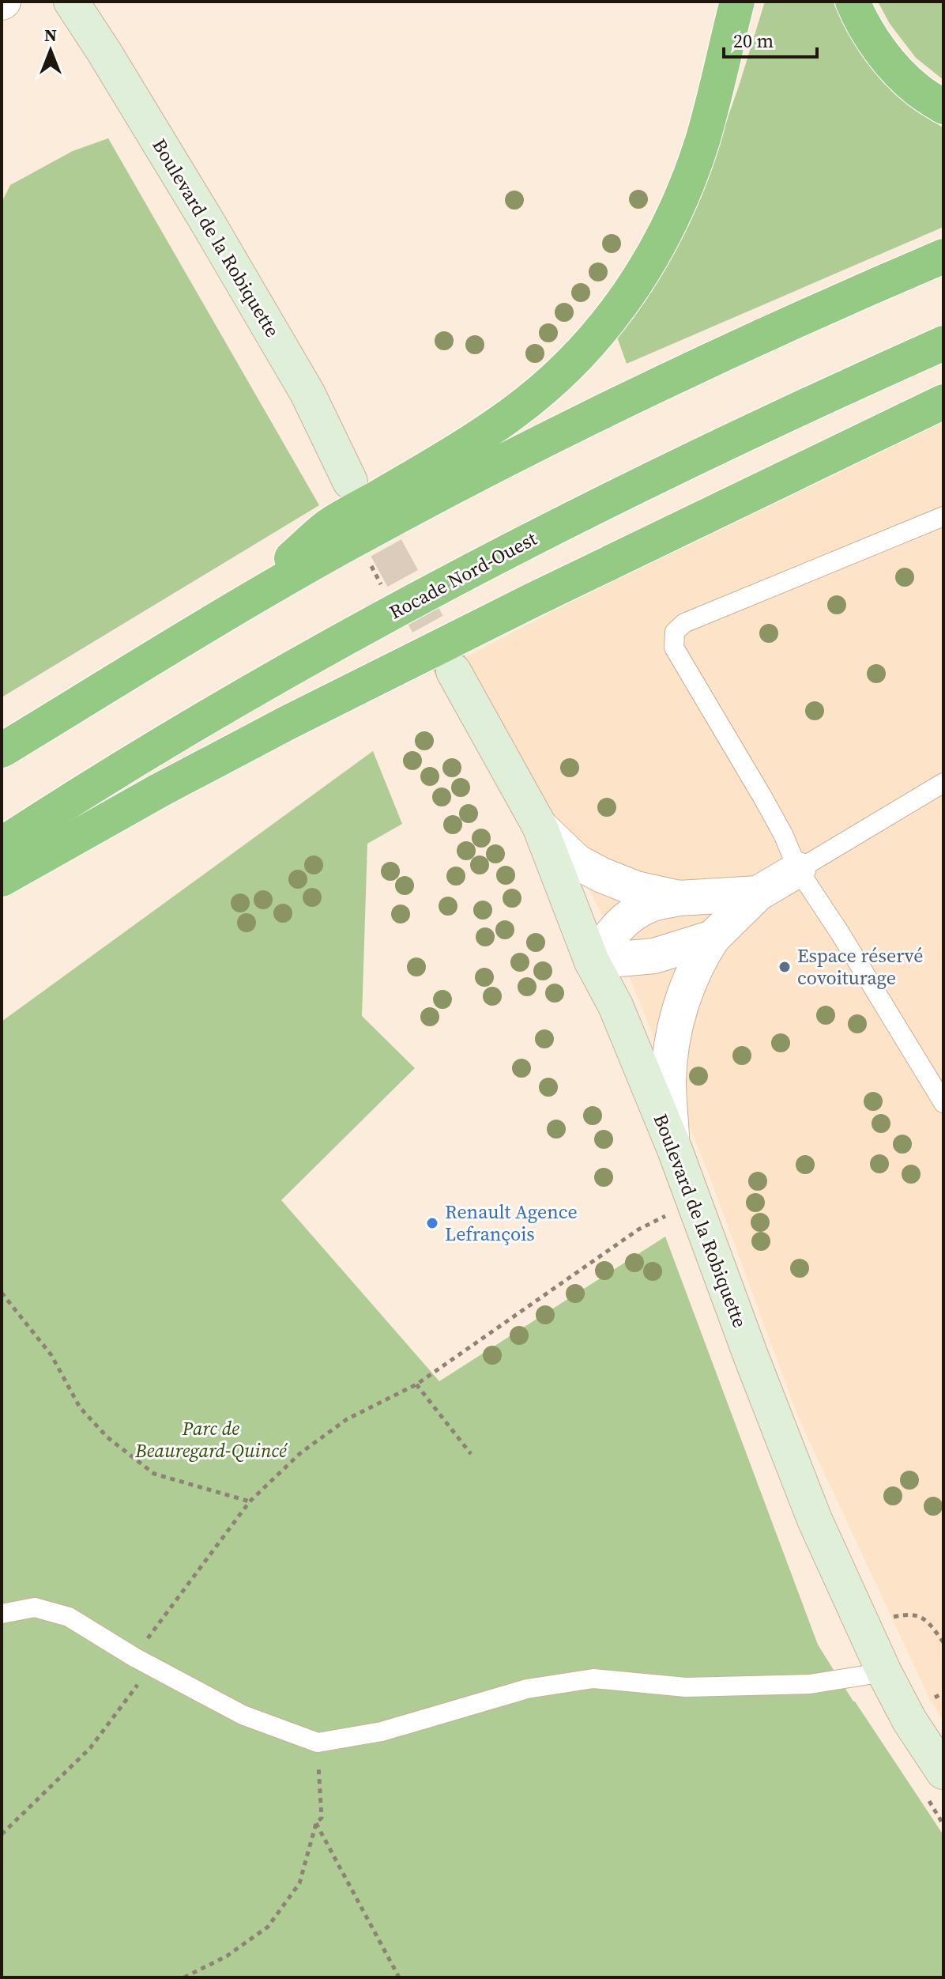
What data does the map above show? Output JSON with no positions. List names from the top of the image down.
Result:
{
  "streets": {
    "highway": ["Rocade Nord-Ouest"],
    "main road": ["Boulevard de la Robiquette"]
  },
  "parks": ["Parc de Beauregard-Quincé"],
  "places": ["Espace réservé covoiturage", "Renault Agence Lefrançois"],
  "scale_bar": "20 m",
  "north": "top"
}
